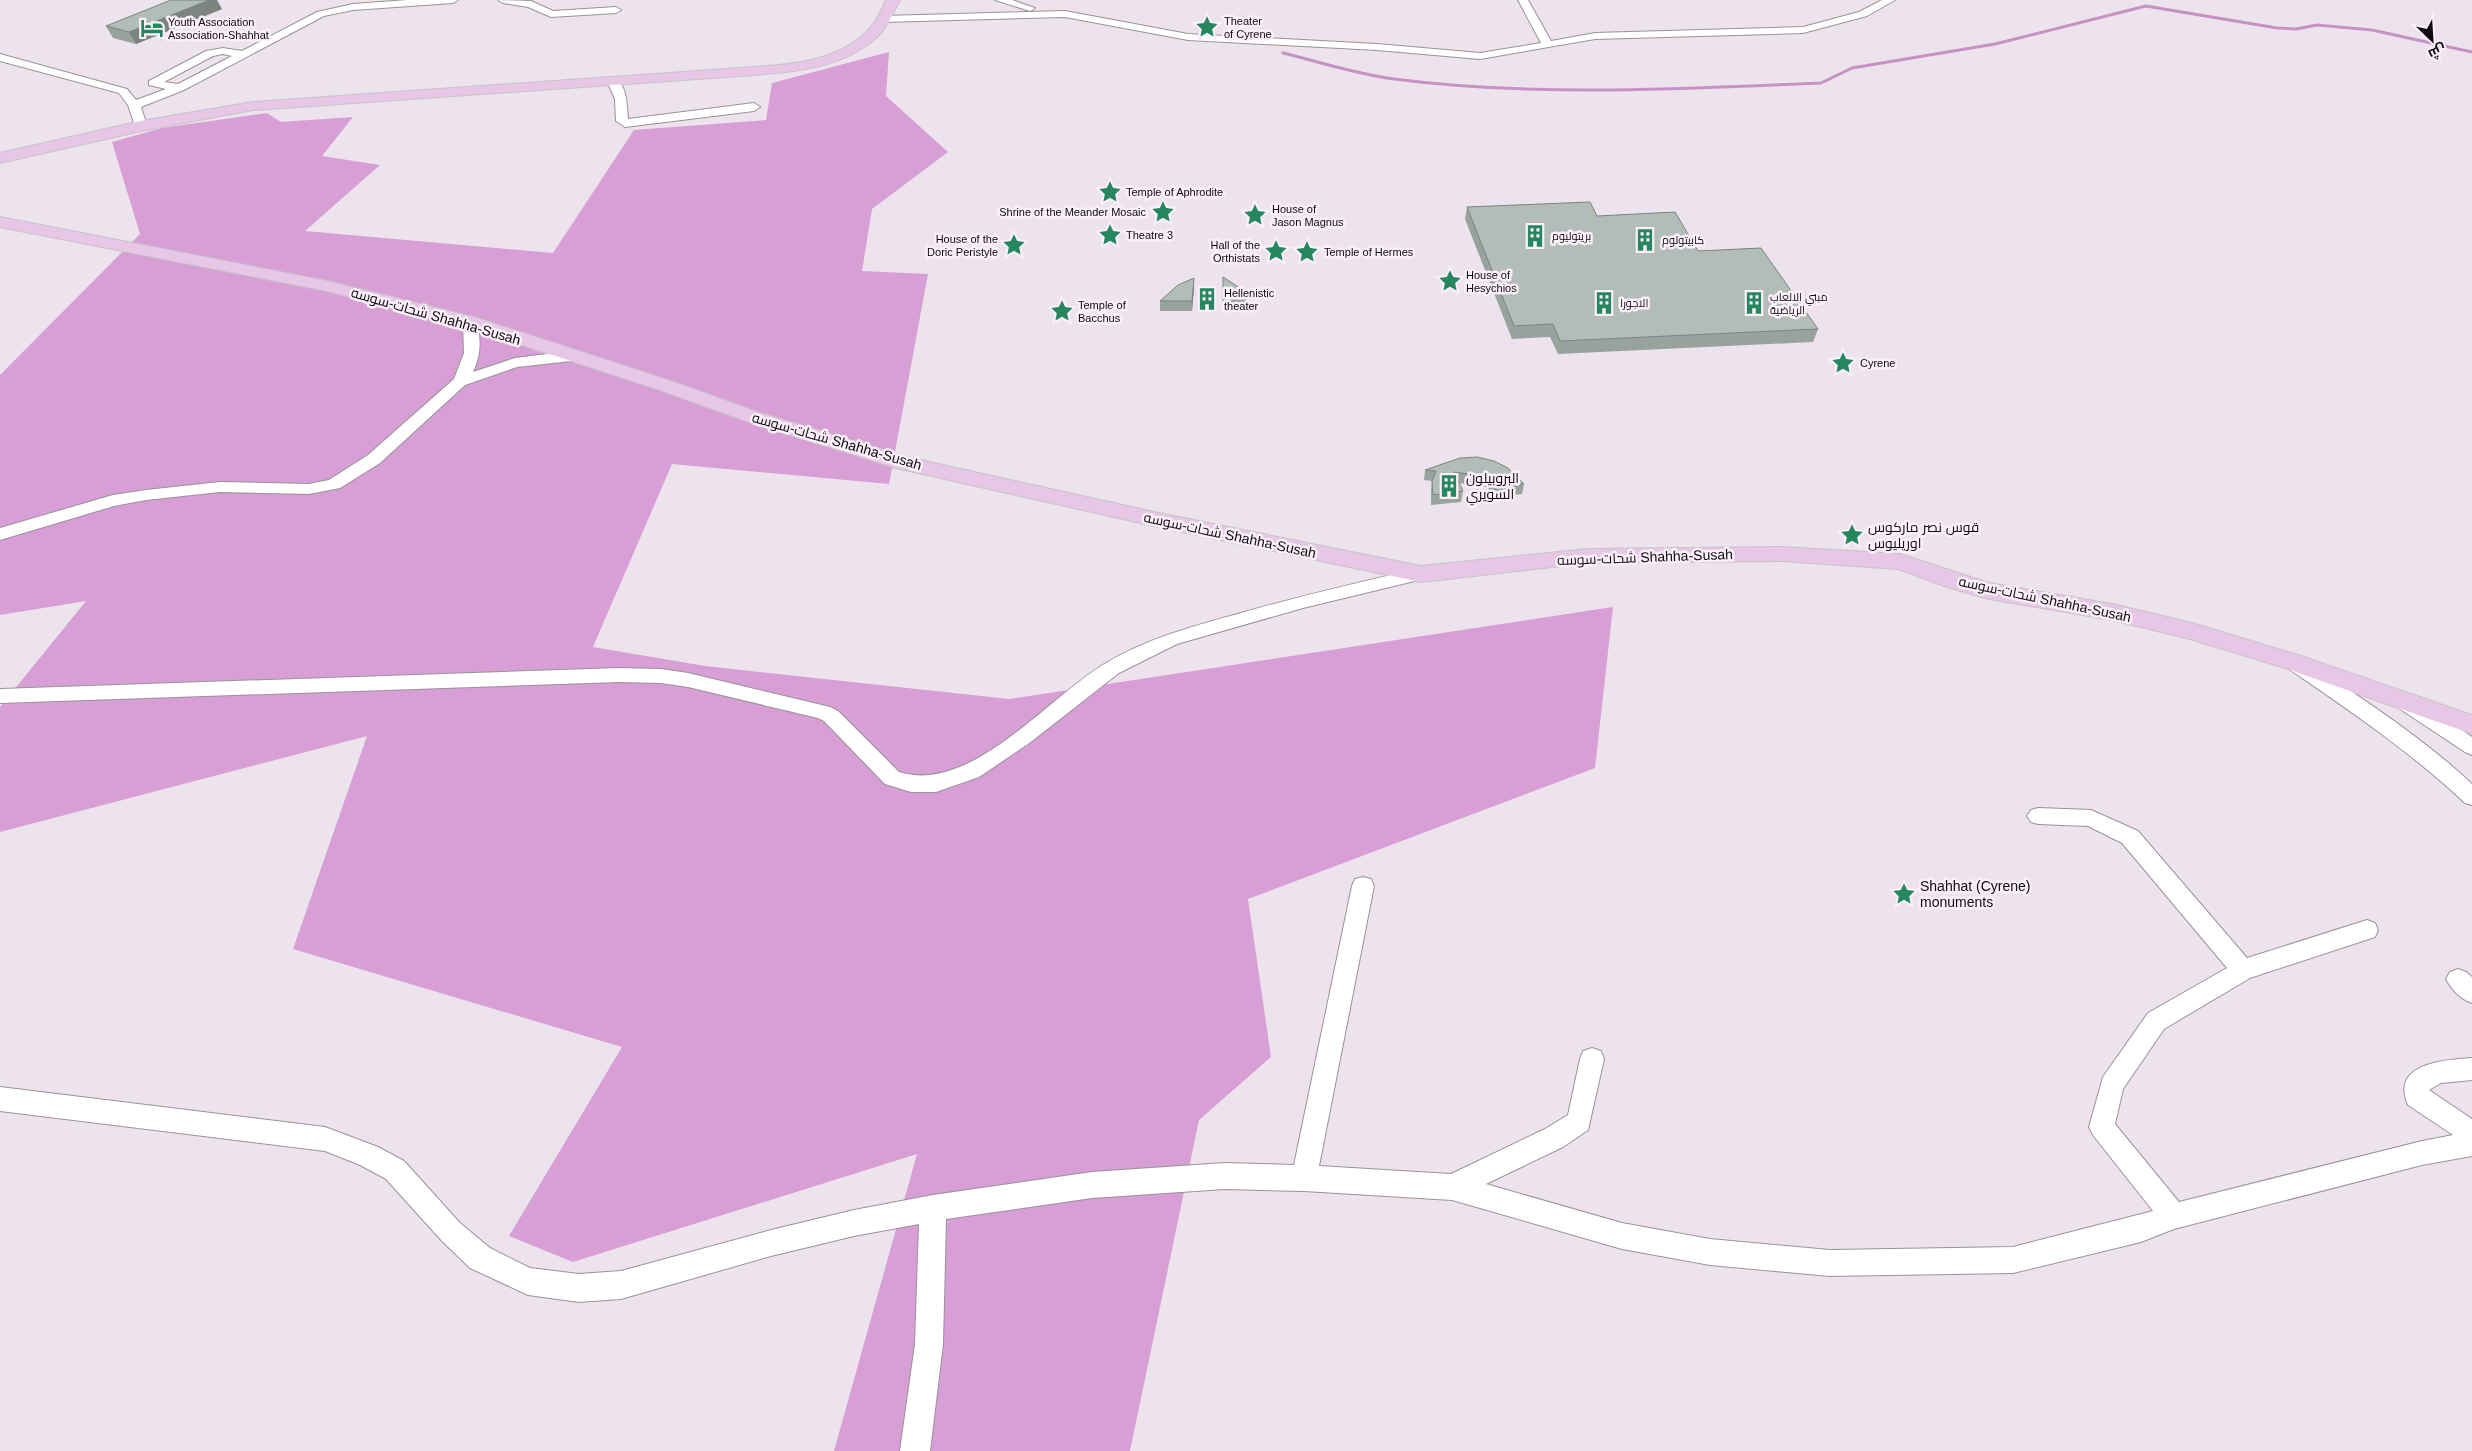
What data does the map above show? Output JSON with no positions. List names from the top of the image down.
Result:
{
  "streets": {
    "main road": ["شحات-سوسه Shahha-Susah"]
  },
  "places": {
    "place": [
      "Theater of Cyrene",
      "Temple of Aphrodite",
      "Shrine of the Meander Mosaic",
      "House of Jason Magnus",
      "Theatre 3",
      "House of the Doric Peristyle",
      "Hall of the Orthistats",
      "Temple of Hermes",
      "House of Hesychios",
      "Temple of Bacchus",
      "Cyrene",
      "قوس نصر ماركوس اوريليوس",
      "Shahhat (Cyrene) monuments"
    ],
    "hotel": ["Youth Association Association-Shahhat"],
    "building": [
      "بريتوليوم",
      "كابيتولوم",
      "Hellenistic theater",
      "الاجورا",
      "مبني الالعاب الرياضية",
      "البروبيلون السويري"
    ]
  },
  "north": "bottom right"
}
